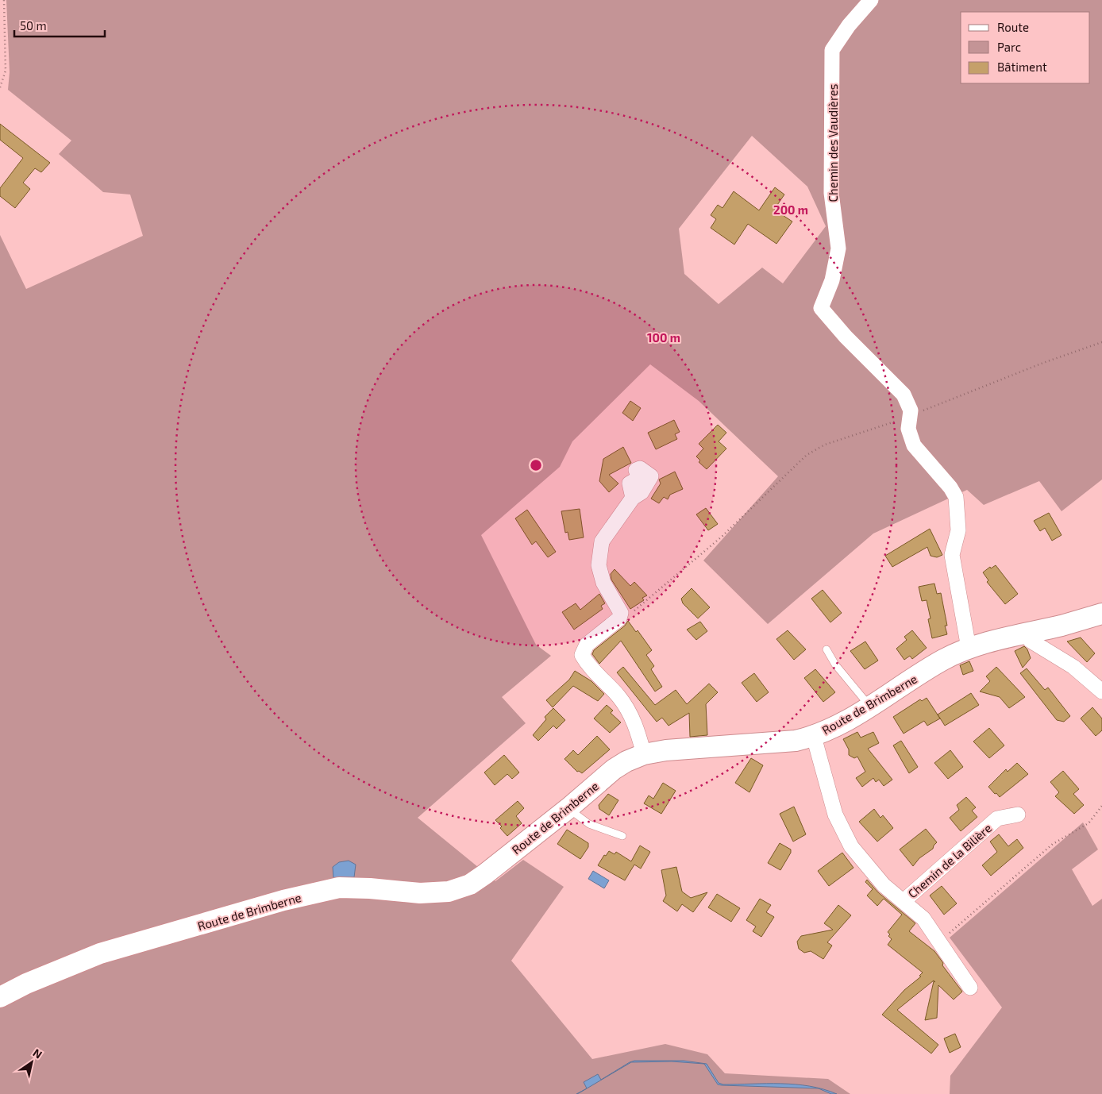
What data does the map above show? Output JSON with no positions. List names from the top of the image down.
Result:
{
  "streets": {
    "street": ["Chemin des Vaudières", "Route de Brimberne", "Chemin de la Bilière"]
  },
  "crossings": [
    ["Chemin des Vaudières", "Route de Brimberne"],
    ["Route de Brimberne", "Chemin de la Bilière"]
  ],
  "legend": ["Route", "Parc", "Bâtiment"],
  "scale_bar": "50 m",
  "north": "top right",
  "rings": ["200 m", "100 m"]
}
